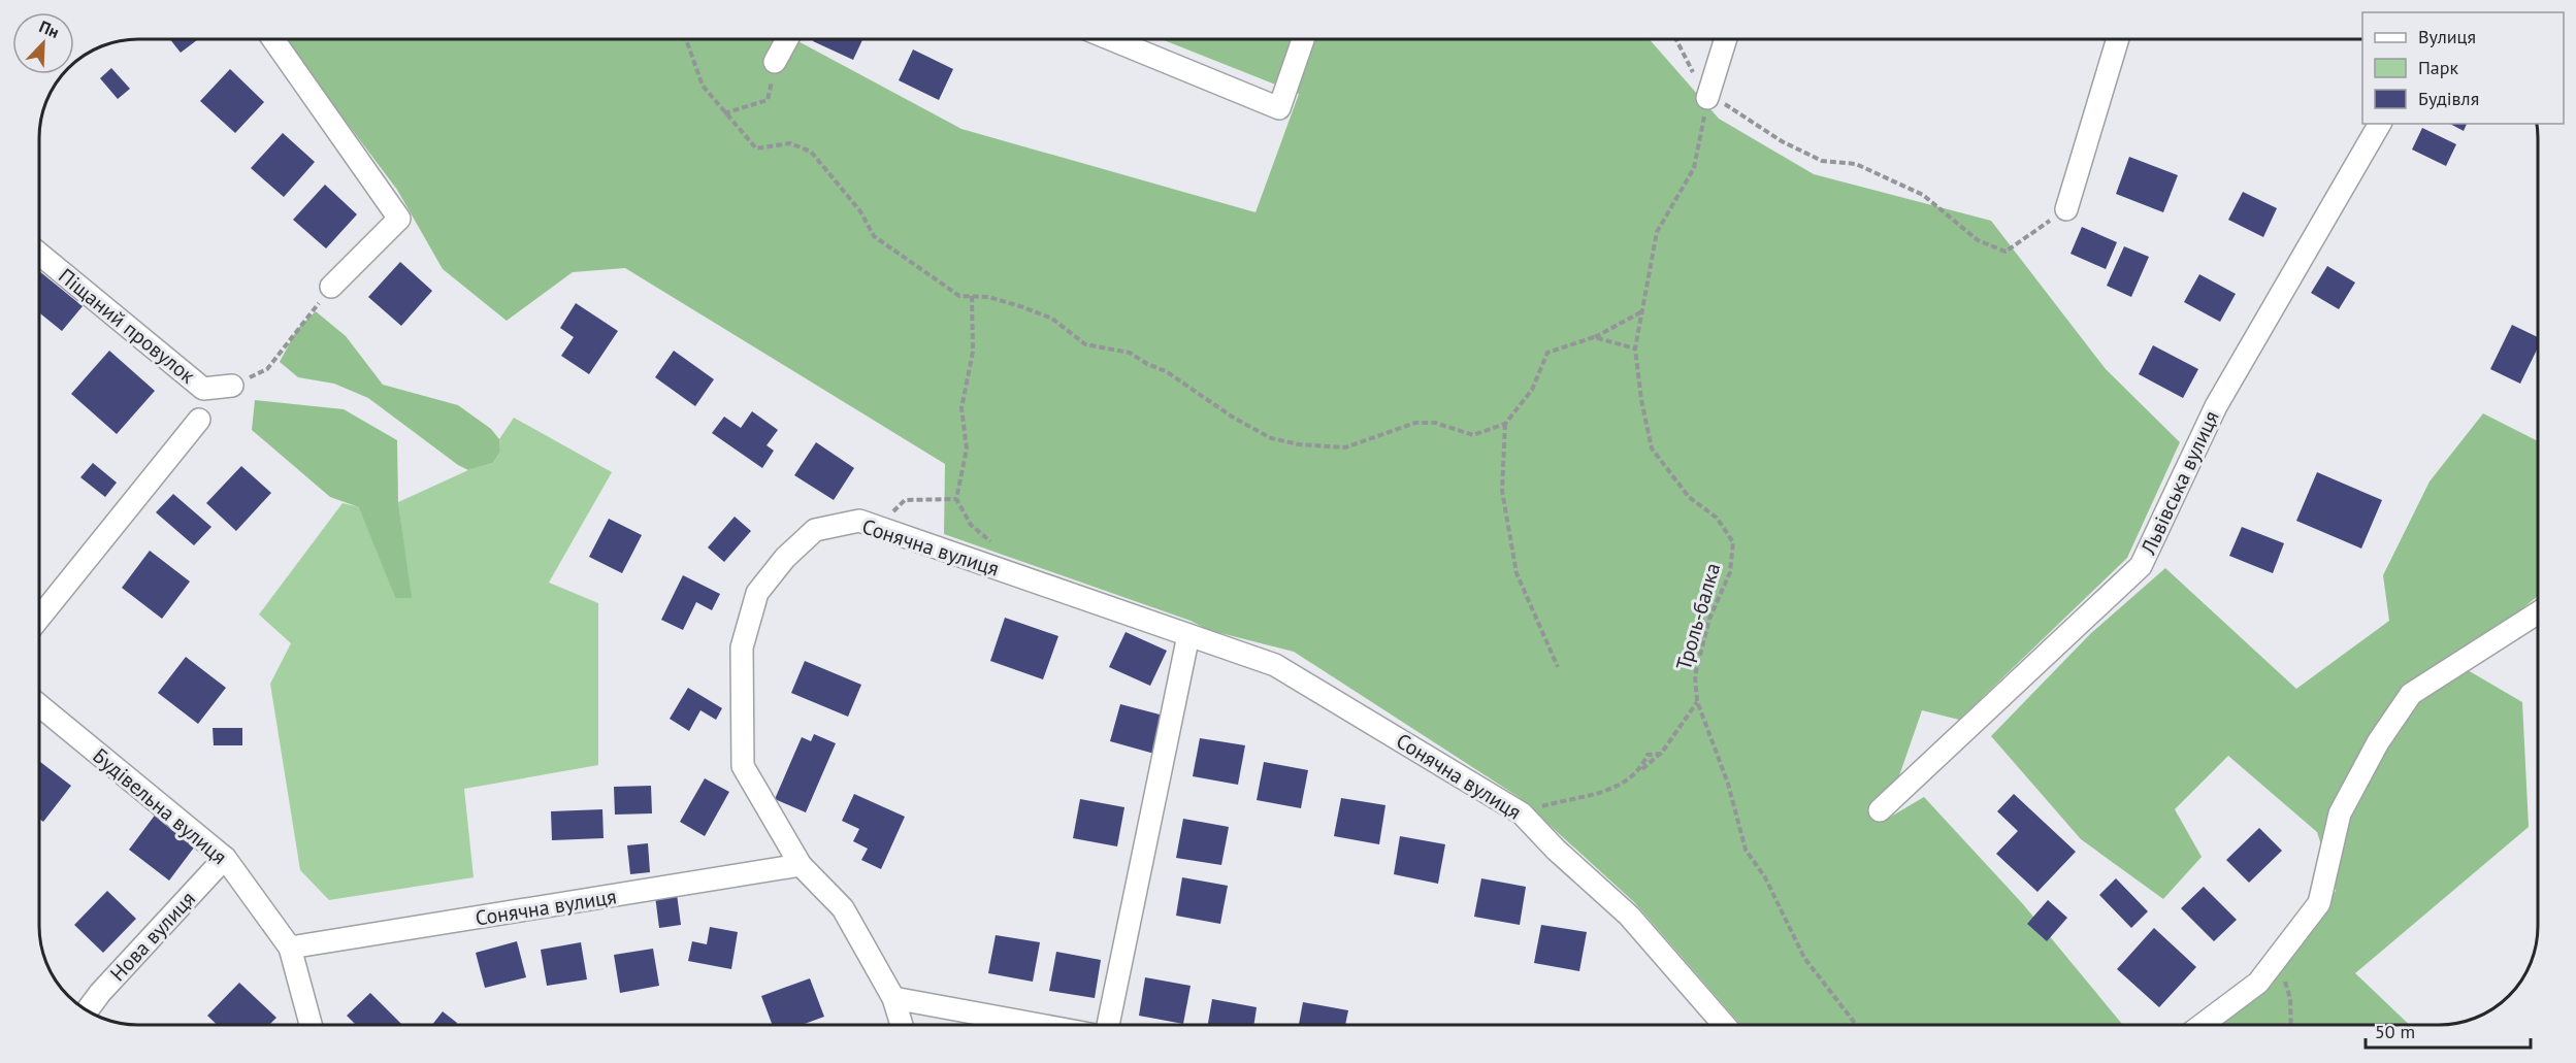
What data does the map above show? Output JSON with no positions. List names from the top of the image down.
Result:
{
  "streets": {
    "street": [
      "Піщаний провулок",
      "Львівська вулиця",
      "Сонячна вулиця",
      "Будівельна вулиця",
      "Нова вулиця"
    ],
    "path": ["Троль-балка"]
  },
  "crossings": [
    ["Сонячна вулиця", "Будівельна вулиця"],
    ["Будівельна вулиця", "Нова вулиця"]
  ],
  "legend": ["Вулиця", "Парк", "Будівля"],
  "scale_bar": "50 m",
  "north": "top right"
}
